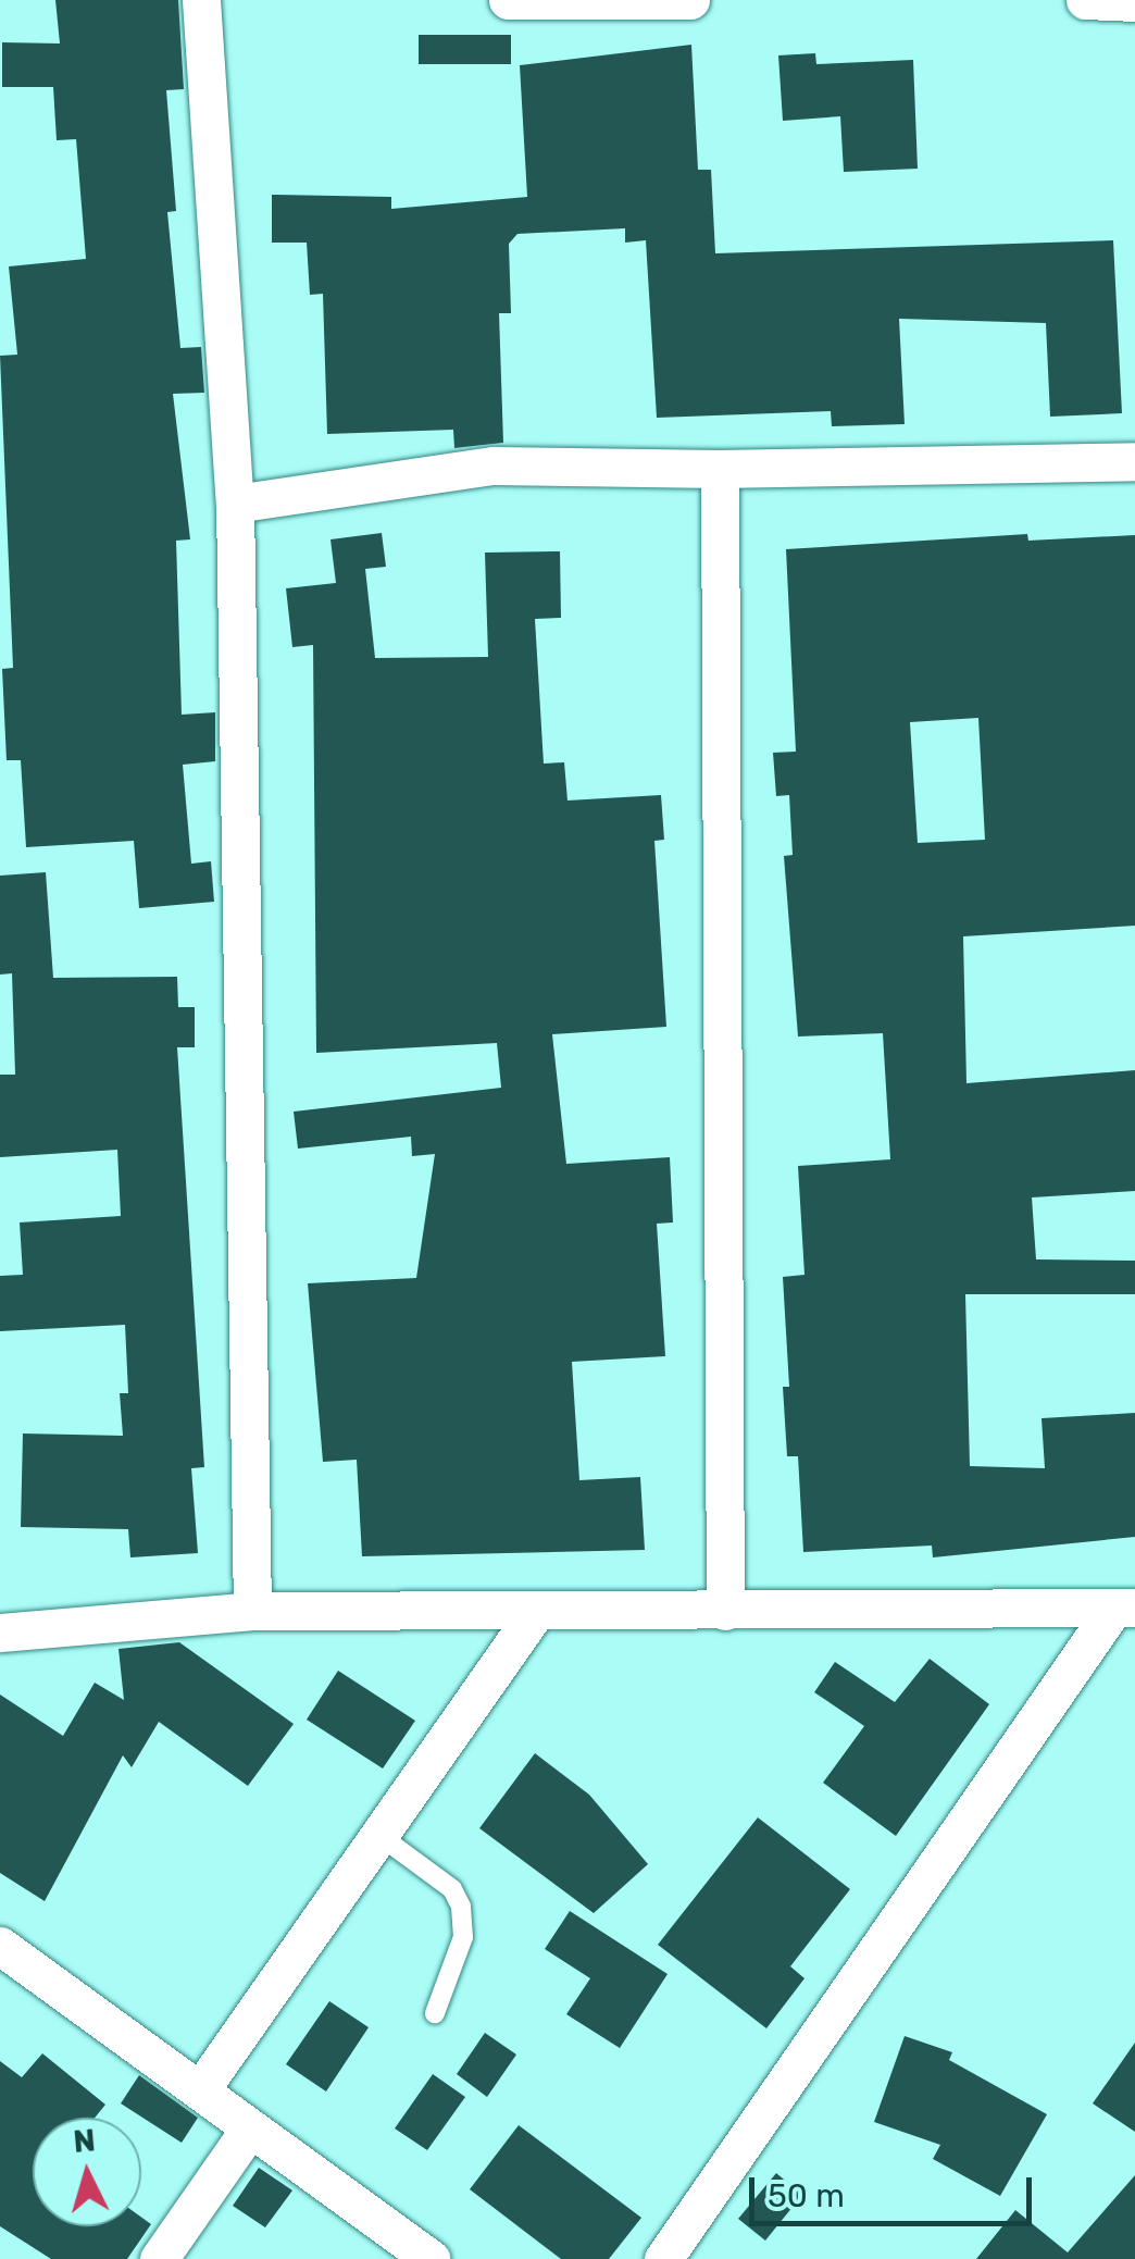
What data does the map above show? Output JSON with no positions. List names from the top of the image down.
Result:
{
  "scale_bar": "50 m",
  "north": "top"
}
